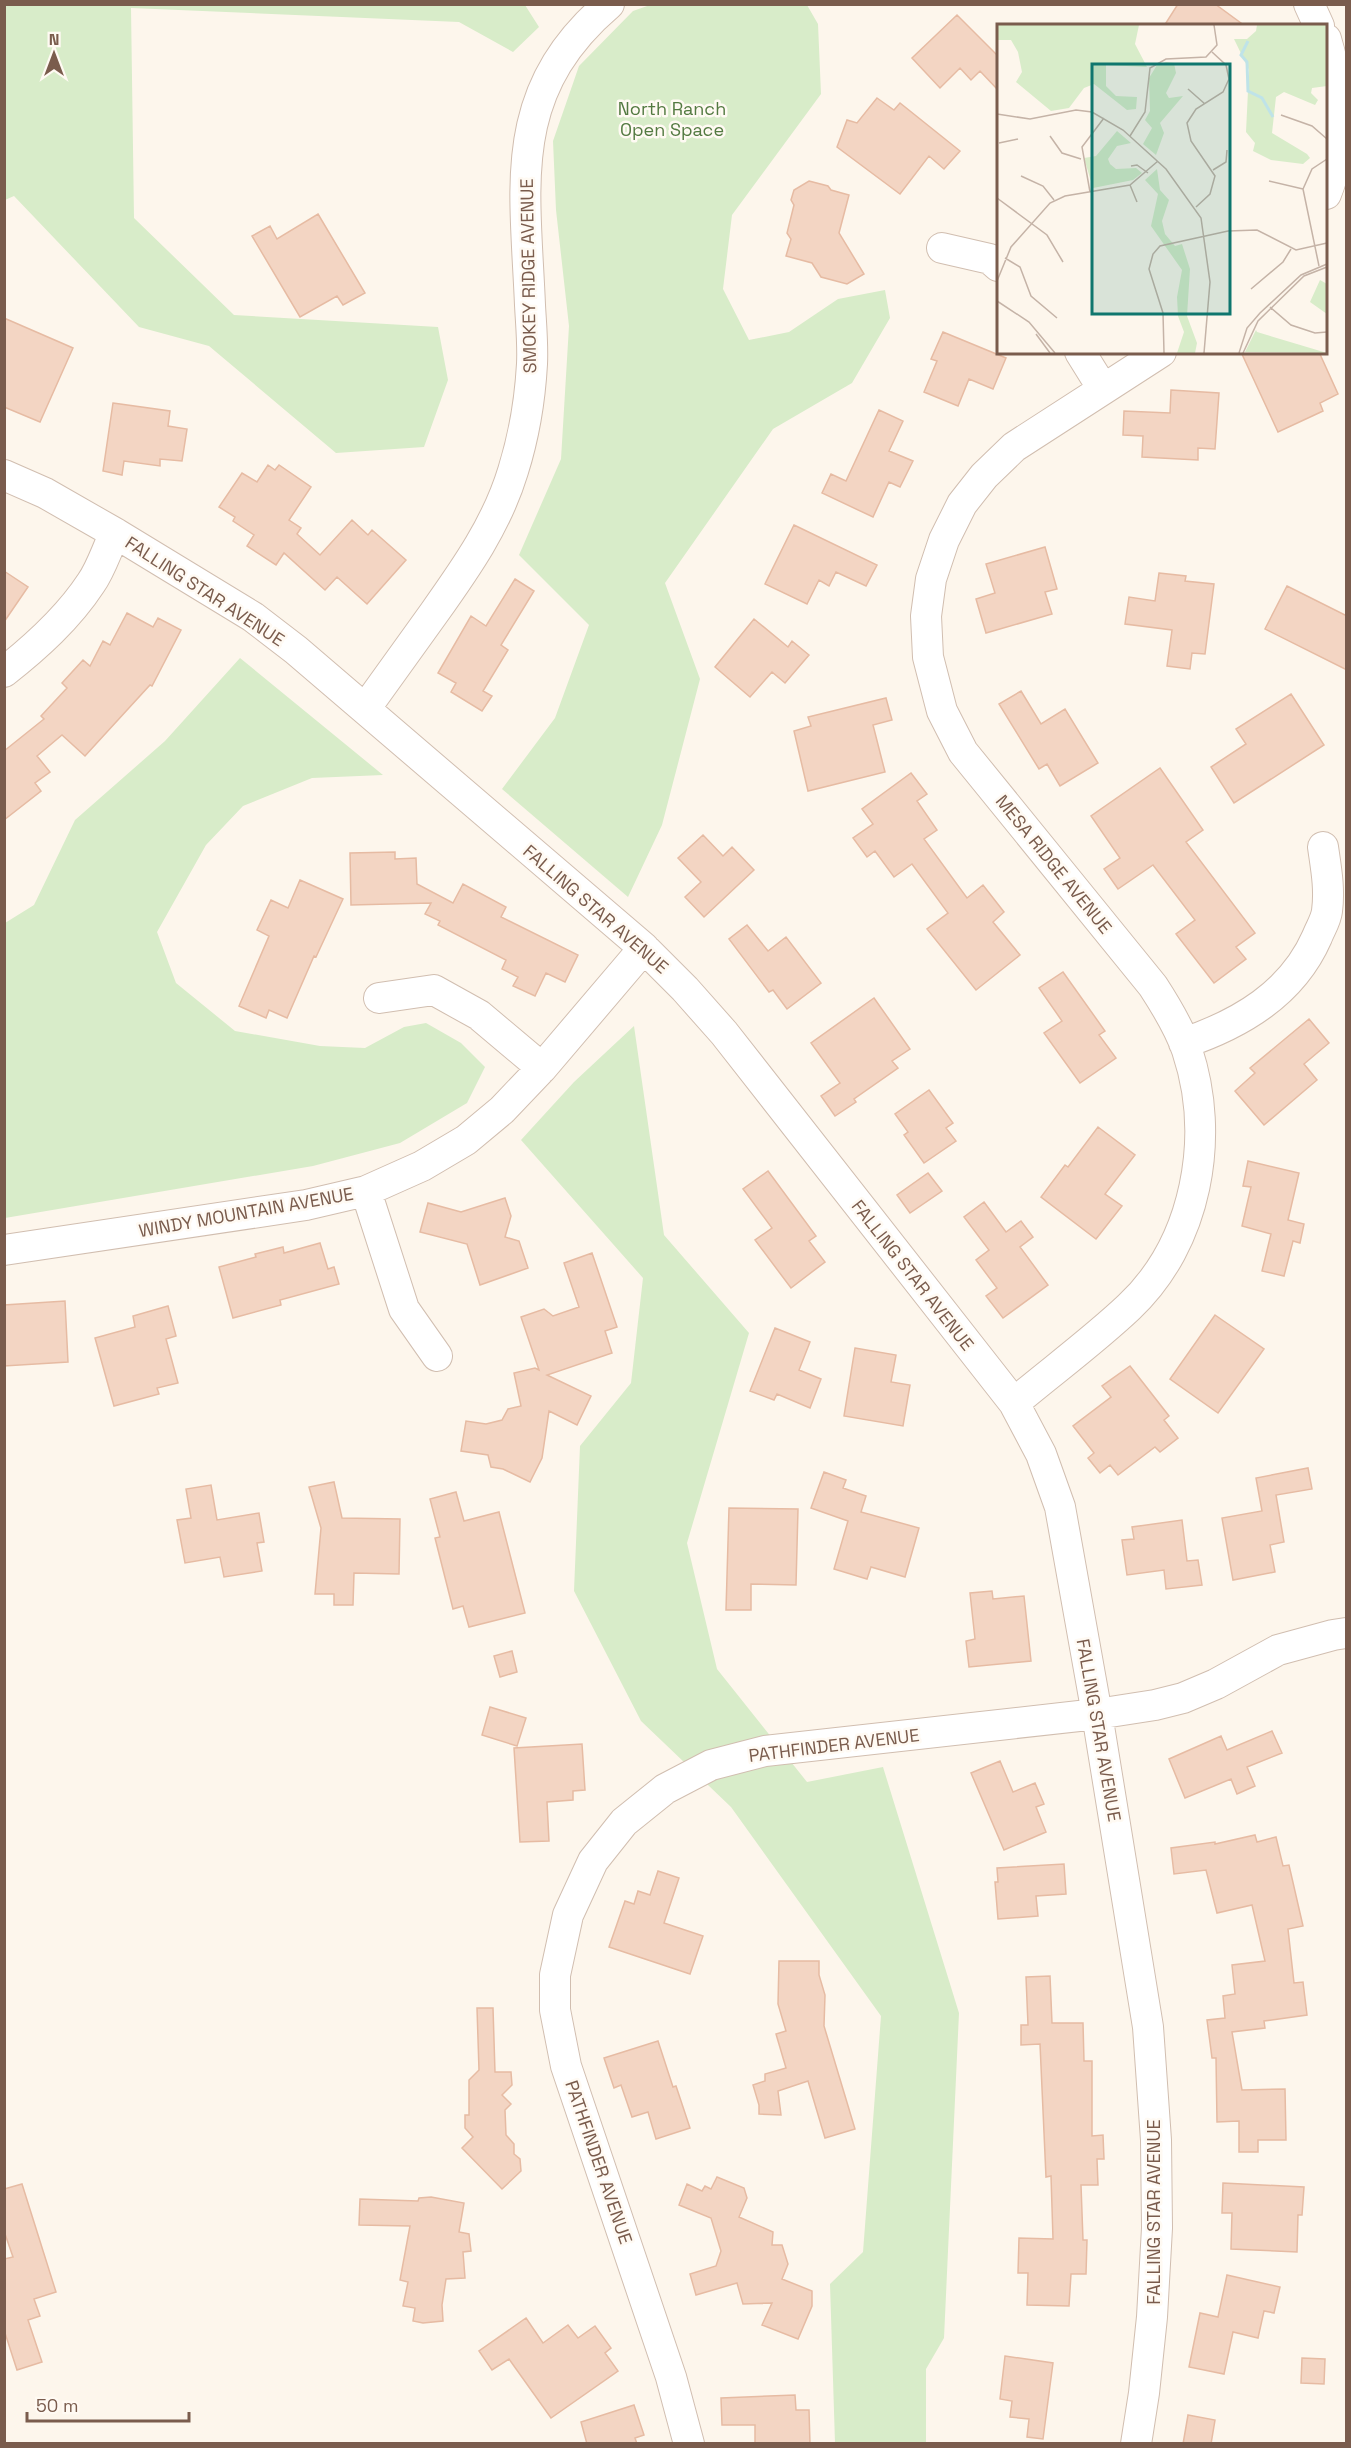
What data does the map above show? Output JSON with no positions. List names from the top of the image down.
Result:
{
  "streets": {
    "street": [
      "SMOKEY RIDGE AVENUE",
      "FALLING STAR AVENUE",
      "MESA RIDGE AVENUE",
      "WINDY MOUNTAIN AVENUE",
      "PATHFINDER AVENUE"
    ]
  },
  "crossings": [
    ["SMOKEY RIDGE AVENUE", "FALLING STAR AVENUE"],
    ["FALLING STAR AVENUE", "MESA RIDGE AVENUE"],
    ["FALLING STAR AVENUE", "WINDY MOUNTAIN AVENUE"],
    ["FALLING STAR AVENUE", "PATHFINDER AVENUE"]
  ],
  "parks": ["North Ranch Open Space"],
  "scale_bar": "50 m",
  "north": "top"
}
